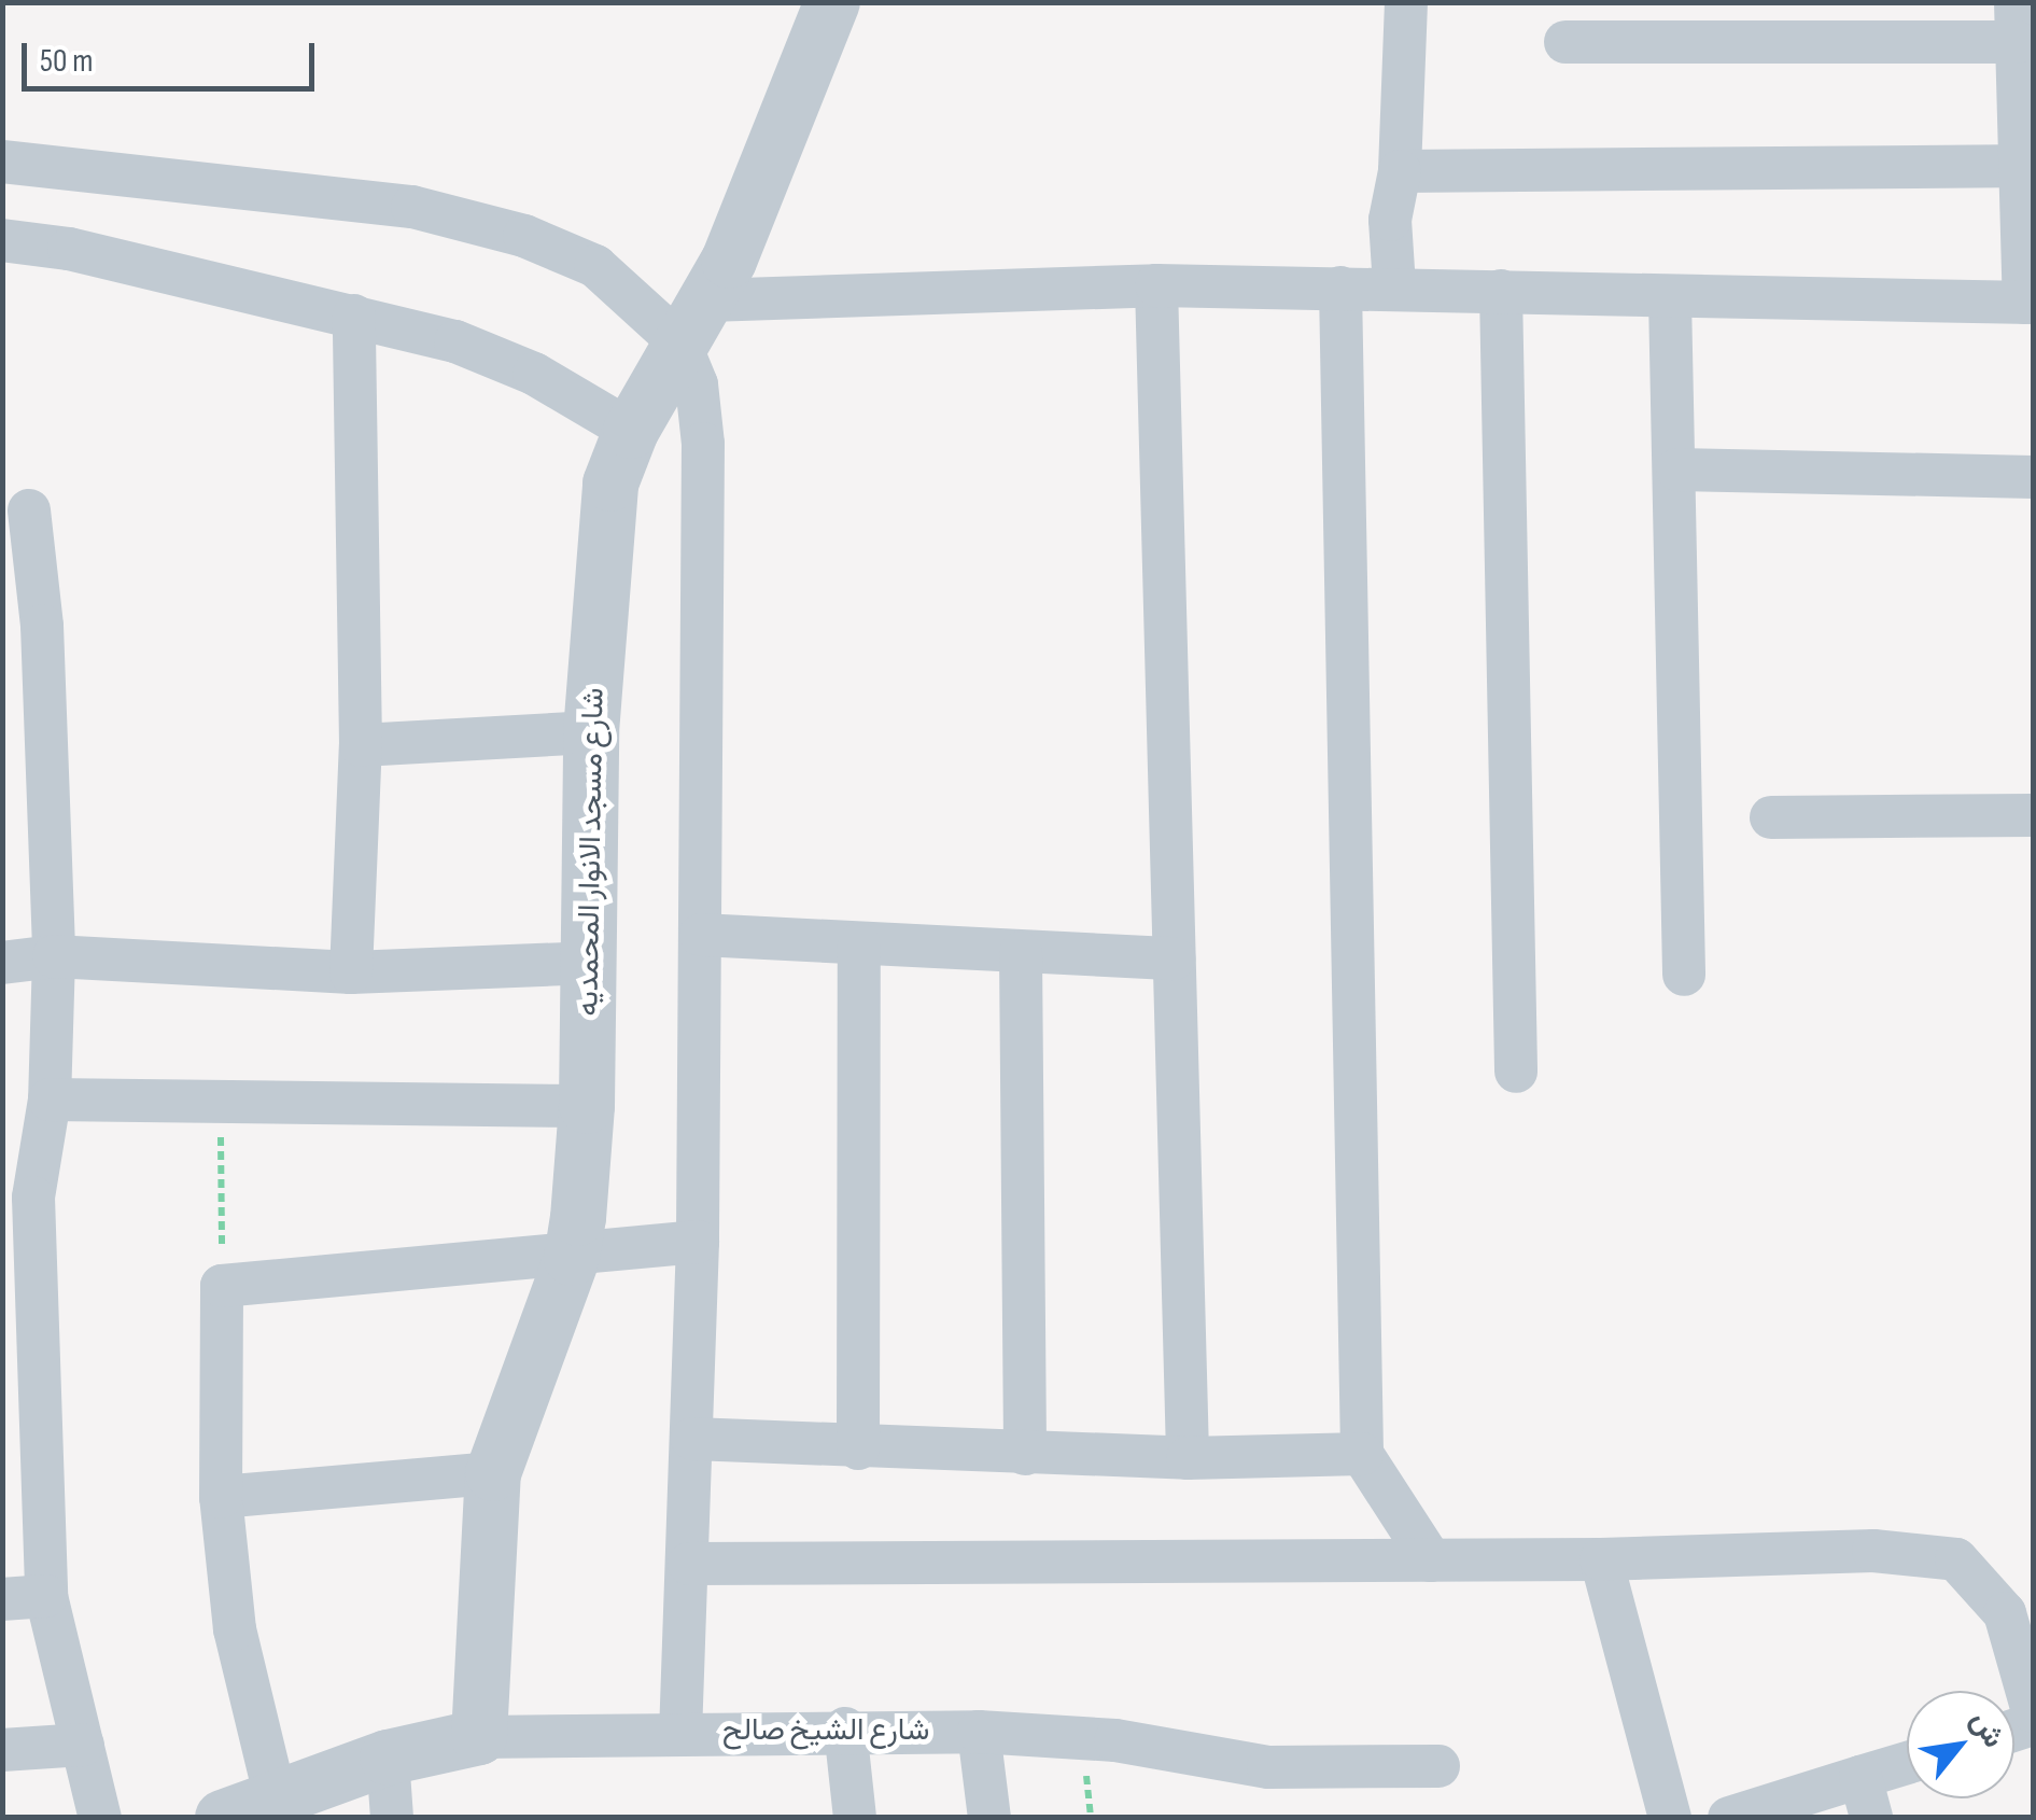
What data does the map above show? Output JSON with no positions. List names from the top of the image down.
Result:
{
  "streets": {
    "street": ["شارع مسجد الانوار المحمديه", "شارع الشيخ صالح"]
  },
  "crossings": [
    ["شارع مسجد الانوار المحمديه", "شارع الشيخ صالح"]
  ],
  "scale_bar": "50 m",
  "north": "top right"
}
